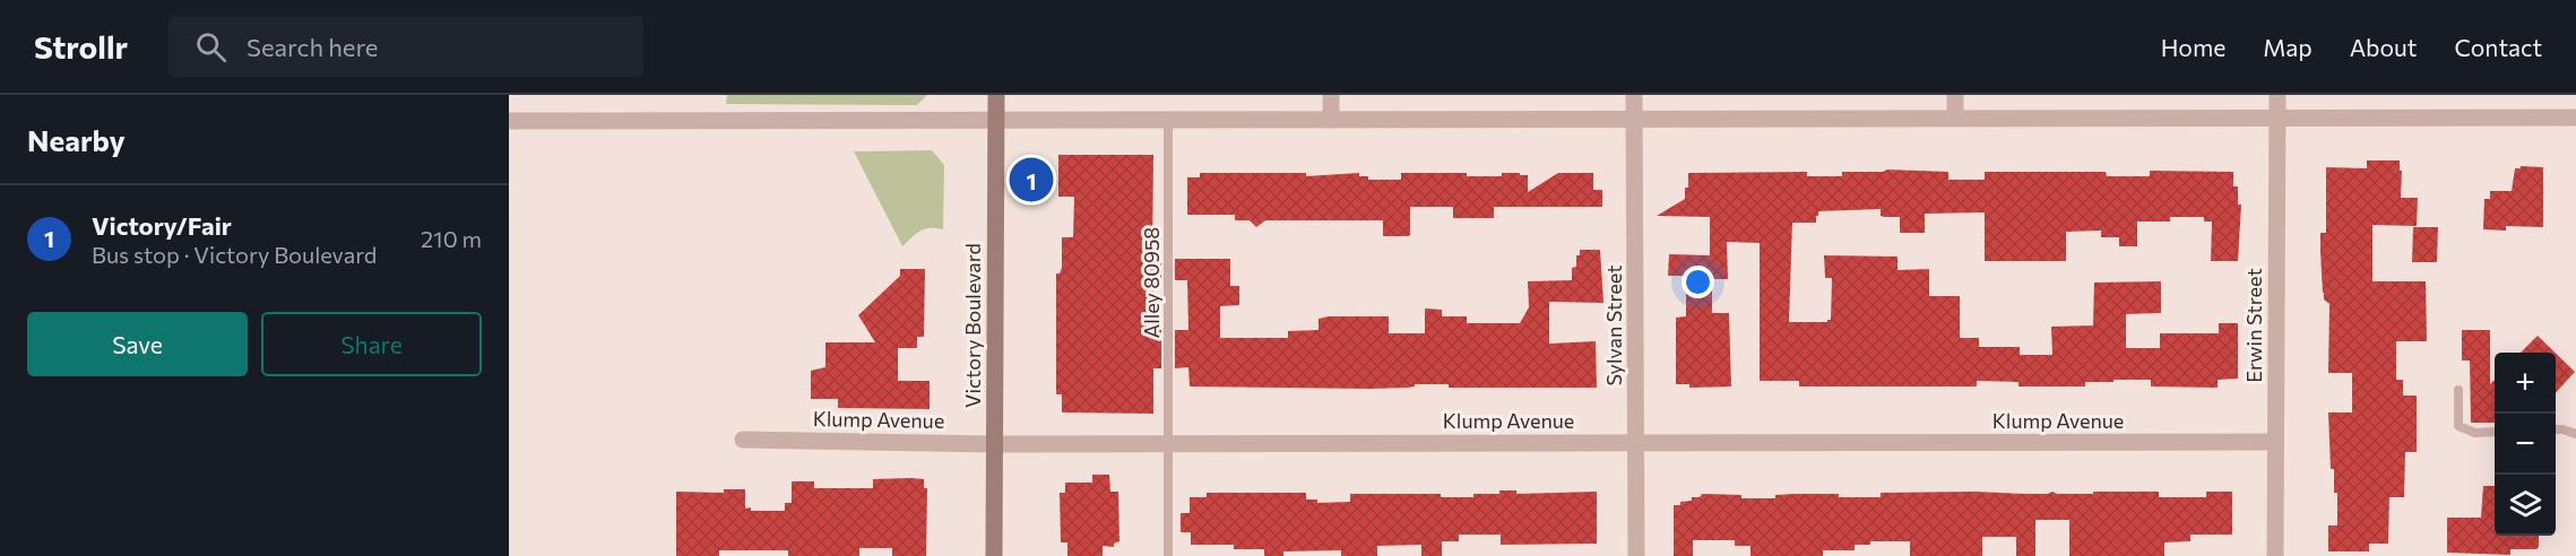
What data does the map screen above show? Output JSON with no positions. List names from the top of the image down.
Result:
{
  "streets": {
    "main road": ["Victory Boulevard"],
    "street": ["Sylvan Street", "Erwin Street", "Klump Avenue"],
    "lane": ["Alley 80958"]
  },
  "crossings": [
    ["Alley 80958", "Klump Avenue"],
    ["Victory Boulevard", "Klump Avenue"],
    ["Sylvan Street", "Klump Avenue"],
    ["Erwin Street", "Klump Avenue"]
  ],
  "page": {
    "header": "Strollr",
    "search": "Search here",
    "nav": [
      "Home",
      "Map",
      "About",
      "Contact"
    ],
    "heading": "Nearby",
    "pins": "1",
    "list": [
      {
        "mark": "1",
        "name": "Victory/Fair",
        "note": "Bus stop · Victory Boulevard",
        "value": "210 m"
      }
    ],
    "buttons": ["Save", "Share"],
    "map_buttons": ["+", "−"]
  }
}
